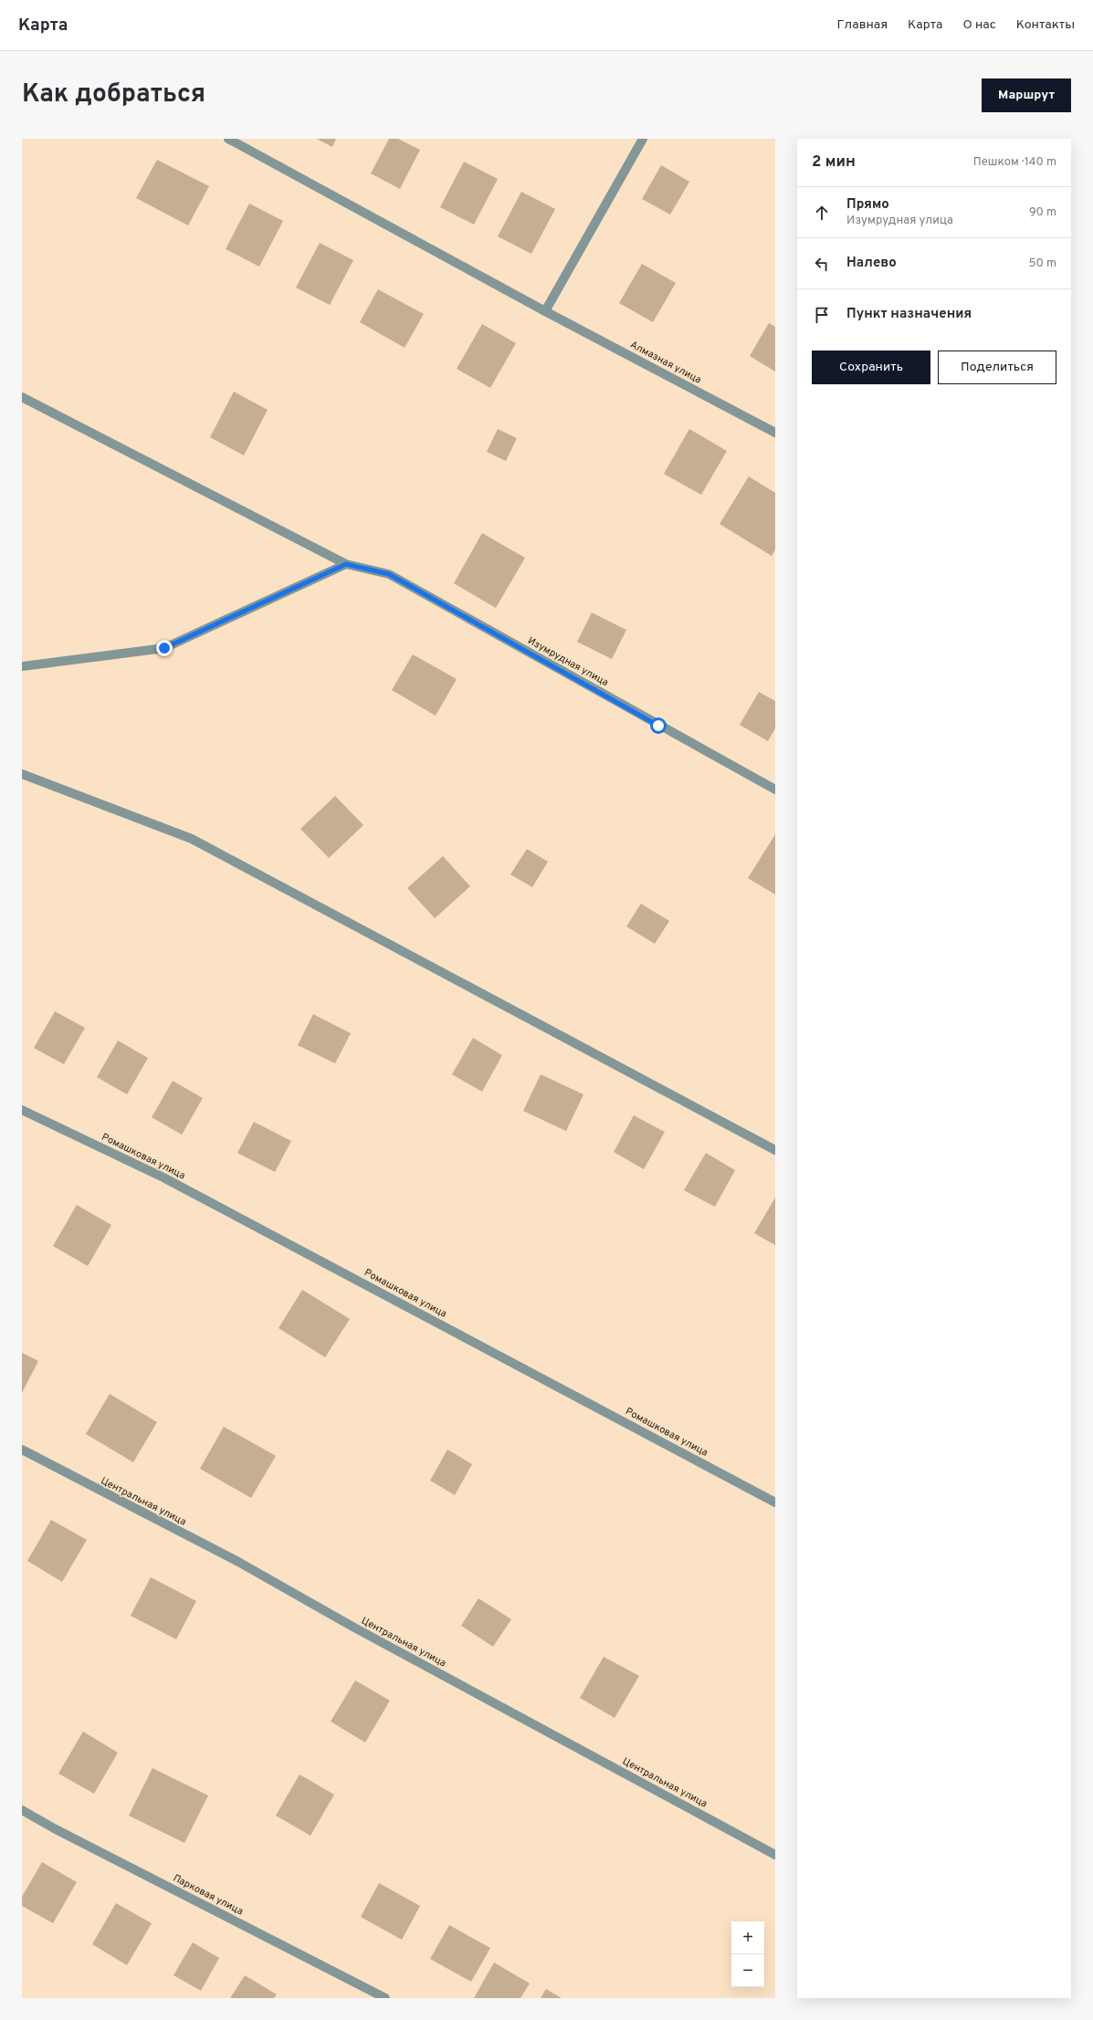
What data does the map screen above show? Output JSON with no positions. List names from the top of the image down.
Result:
{
  "streets": {
    "street": [
      "Алмазная улица",
      "Изумрудная улица",
      "Ромашковая улица",
      "Центральная улица",
      "Парковая улица"
    ]
  },
  "page": {
    "header": "Карта",
    "nav": [
      "Главная",
      "Карта",
      "О нас",
      "Контакты"
    ],
    "title": "Как добраться",
    "buttons": [
      "Маршрут",
      ["Сохранить", "Поделиться"]
    ],
    "heading": ["2 мин", "Пешком · 140 m"],
    "list": [
      ["Прямо", "Изумрудная улица", "90 m"],
      ["Налево", "50 m"],
      "Пункт назначения"
    ],
    "map_buttons": ["+", "−"]
  }
}
